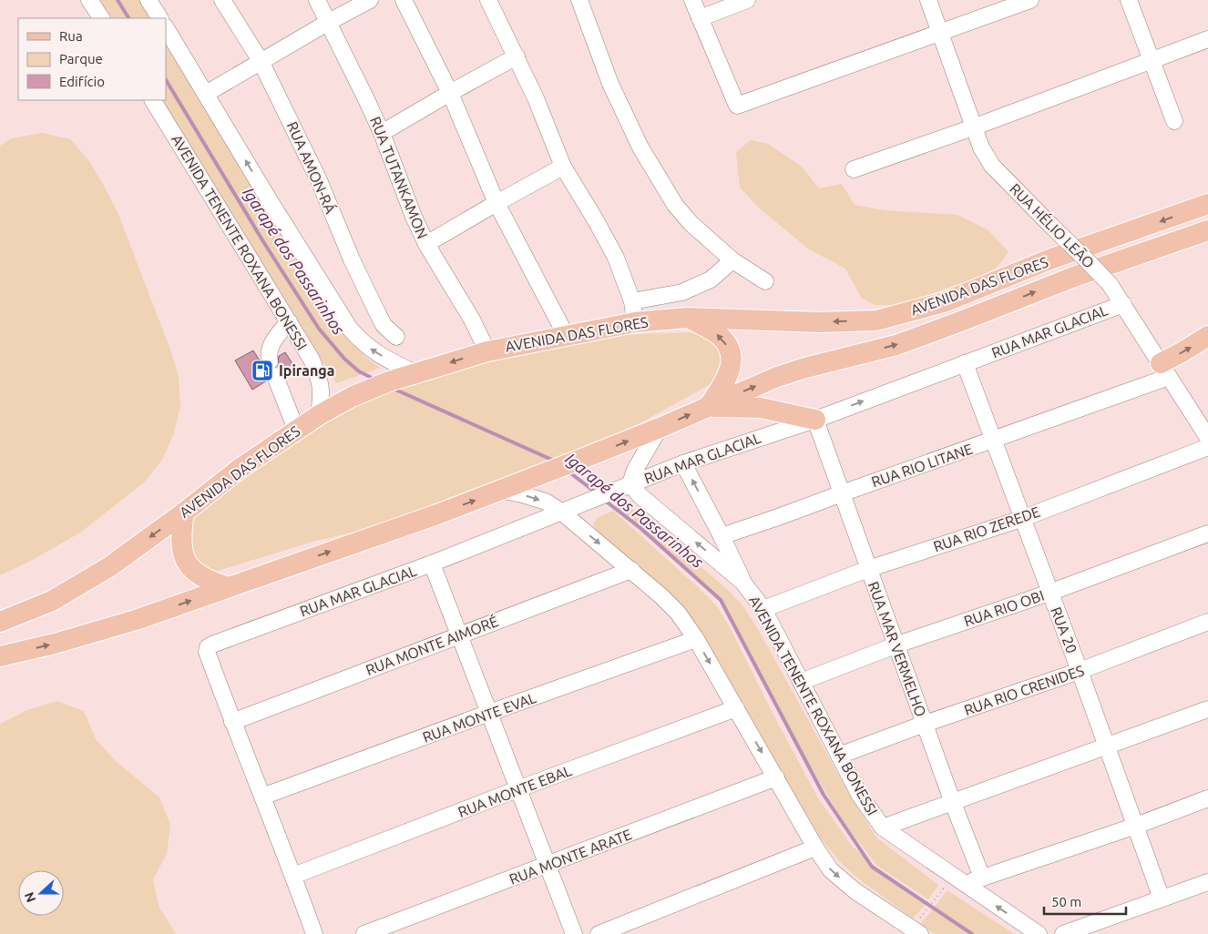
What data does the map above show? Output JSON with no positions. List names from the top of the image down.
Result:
{
  "streets": {
    "main road": ["AVENIDA DAS FLORES"],
    "street": [
      "RUA AMON-RÁ",
      "RUA TUTANKAMON",
      "RUA HÉLIO LEÃO",
      "AVENIDA TENENTE ROXANA BONESSI",
      "RUA MAR GLACIAL",
      "RUA RIO LITANE",
      "RUA RIO ZEREDE",
      "RUA RIO OBI",
      "RUA 20",
      "RUA MONTE AIMORÉ",
      "RUA MAR VERMELHO",
      "RUA RIO CRENIDES",
      "RUA MONTE EVAL",
      "RUA MONTE EBAL",
      "RUA MONTE ARATE"
    ]
  },
  "crossings": [
    ["RUA TUTANKAMON", "AVENIDA DAS FLORES"],
    ["RUA HÉLIO LEÃO", "RUA MAR GLACIAL"],
    ["RUA HÉLIO LEÃO", "RUA RIO LITANE"],
    ["AVENIDA TENENTE ROXANA BONESSI", "AVENIDA DAS FLORES"],
    ["AVENIDA TENENTE ROXANA BONESSI", "RUA MAR GLACIAL"],
    ["AVENIDA TENENTE ROXANA BONESSI", "RUA RIO ZEREDE"],
    ["AVENIDA TENENTE ROXANA BONESSI", "RUA RIO OBI"],
    ["AVENIDA TENENTE ROXANA BONESSI", "RUA RIO CRENIDES"],
    ["RUA MAR GLACIAL", "RUA 20"],
    ["RUA MAR GLACIAL", "RUA MONTE AIMORÉ"],
    ["RUA MAR GLACIAL", "RUA MAR VERMELHO"],
    ["RUA RIO LITANE", "RUA 20"],
    ["RUA RIO LITANE", "RUA MAR VERMELHO"],
    ["RUA RIO ZEREDE", "RUA 20"],
    ["RUA RIO ZEREDE", "RUA MAR VERMELHO"],
    ["RUA RIO OBI", "RUA 20"],
    ["RUA RIO OBI", "RUA MAR VERMELHO"],
    ["RUA 20", "RUA RIO CRENIDES"],
    ["RUA MAR VERMELHO", "RUA RIO CRENIDES"]
  ],
  "water": ["Igarapé dos Passarinhos"],
  "places": {
    "fuel station": ["Ipiranga"]
  },
  "legend": ["Rua", "Parque", "Edifício"],
  "scale_bar": "50 m",
  "north": "left"
}
